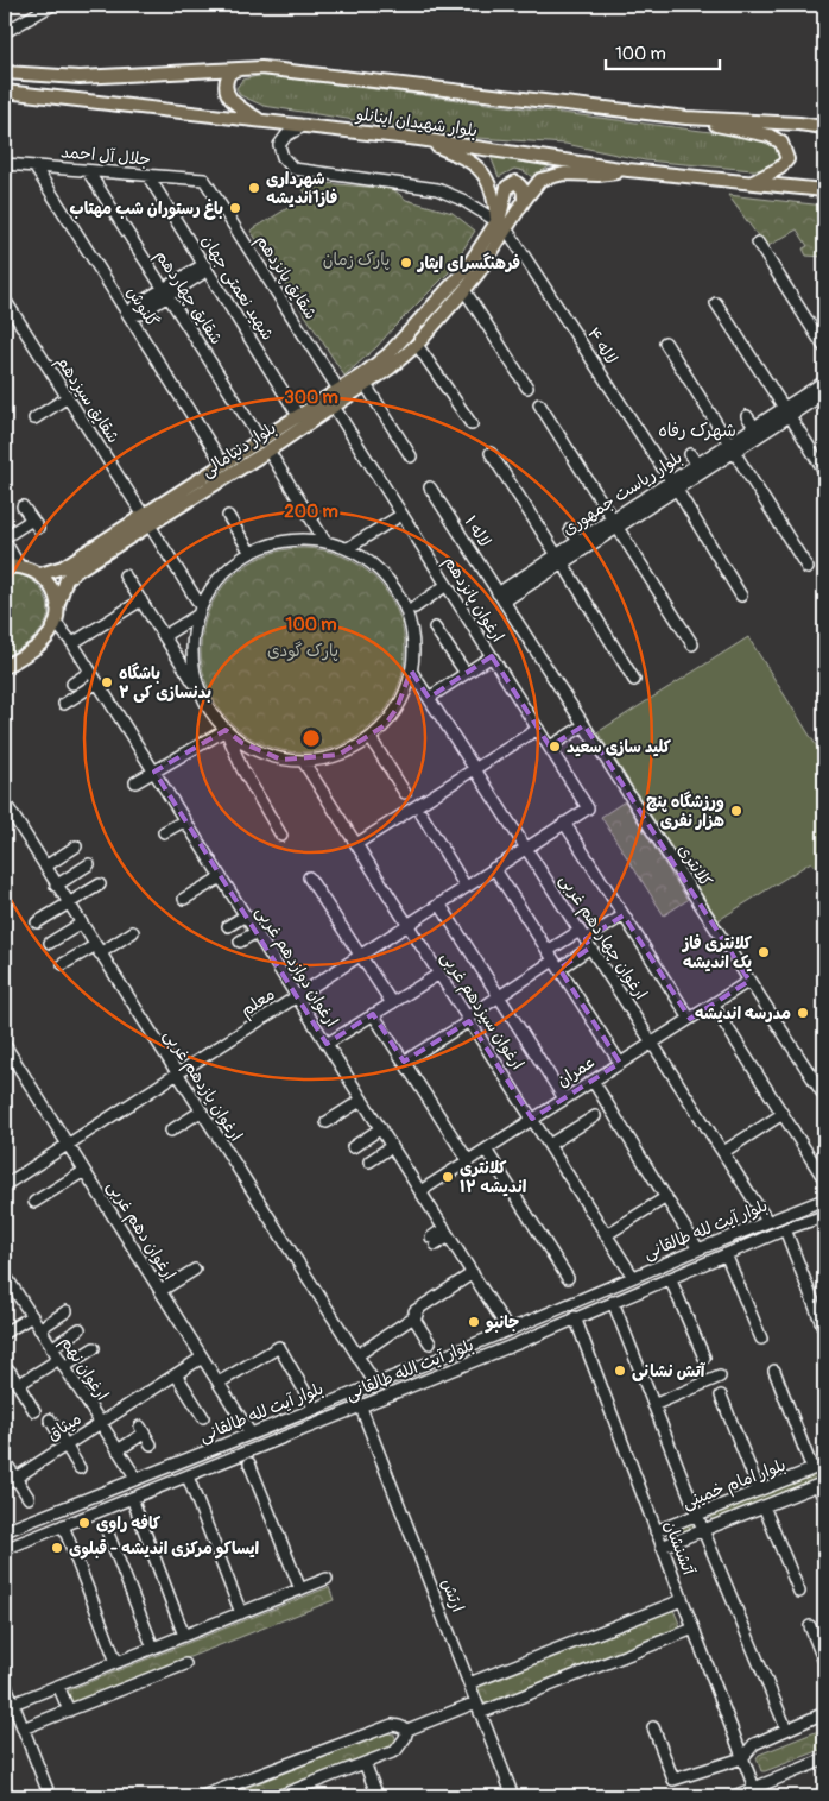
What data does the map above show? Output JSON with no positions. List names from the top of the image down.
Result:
{
  "streets": {
    "main road": ["بلوار شهیدان اینانلو", "بلوار دنیامالی"],
    "street": [
      "جلال آل احمد",
      "شقایق پانزدهم",
      "شهید نعمتی جهان",
      "شقایق چهاردهم",
      "گلنوش",
      "لاله ۴",
      "شقایق سیزدهم",
      "بلوار ریاست جمهوری",
      "لاله ۱",
      "ارغوان پانزدهم",
      "کلانتری",
      "ارغوان چهاردهم غربی",
      "ارغوان دوازدهم غربی",
      "معلم",
      "ارغوان سیزدهم غربی",
      "عمران",
      "ارغوان یازدهم غربی",
      "بلوار آیت لله طالقانی",
      "ارغوان دهم غربی",
      "ارغوان نهم",
      "بلوار آیت الله طالقانی",
      "میثاق",
      "بلوار امام خمینی",
      "آتشنشان",
      "ارتش"
    ]
  },
  "crossings": [
    ["بلوار شهیدان اینانلو", "بلوار دنیامالی"],
    ["جلال آل احمد", "شقایق پانزدهم"],
    ["جلال آل احمد", "شهید نعمتی جهان"],
    ["جلال آل احمد", "شقایق چهاردهم"],
    ["جلال آل احمد", "گلنوش"],
    ["شقایق پانزدهم", "بلوار دنیامالی"],
    ["شهید نعمتی جهان", "بلوار دنیامالی"],
    ["شقایق چهاردهم", "بلوار دنیامالی"],
    ["گلنوش", "بلوار دنیامالی"],
    ["لاله ۴", "بلوار دنیامالی"],
    ["لاله ۴", "بلوار ریاست جمهوری"],
    ["شقایق سیزدهم", "بلوار دنیامالی"],
    ["بلوار دنیامالی", "ارغوان پانزدهم"],
    ["بلوار دنیامالی", "ارغوان دوازدهم غربی"],
    ["بلوار ریاست جمهوری", "لاله ۱"],
    ["بلوار ریاست جمهوری", "کلانتری"],
    ["لاله ۱", "کلانتری"],
    ["ارغوان پانزدهم", "معلم"],
    ["کلانتری", "عمران"],
    ["ارغوان چهاردهم غربی", "معلم"],
    ["ارغوان چهاردهم غربی", "عمران"],
    ["ارغوان چهاردهم غربی", "بلوار آیت لله طالقانی"],
    ["ارغوان دوازدهم غربی", "معلم"],
    ["ارغوان دوازدهم غربی", "عمران"],
    ["ارغوان دوازدهم غربی", "بلوار آیت لله طالقانی"],
    ["معلم", "ارغوان سیزدهم غربی"],
    ["معلم", "ارغوان یازدهم غربی"],
    ["معلم", "ارغوان دهم غربی"],
    ["ارغوان سیزدهم غربی", "عمران"],
    ["ارغوان سیزدهم غربی", "بلوار آیت لله طالقانی"],
    ["ارغوان یازدهم غربی", "بلوار آیت لله طالقانی"],
    ["بلوار آیت لله طالقانی", "ارغوان دهم غربی"],
    ["بلوار آیت لله طالقانی", "ارغوان نهم"],
    ["ارغوان دهم غربی", "میثاق"],
    ["ارغوان نهم", "میثاق"],
    ["بلوار آیت الله طالقانی", "آتشنشان"],
    ["بلوار آیت الله طالقانی", "ارتش"],
    ["بلوار امام خمینی", "آتشنشان"]
  ],
  "districts": ["شهرک رفاه"],
  "parks": ["پارک زمان", "پارک گودی"],
  "places": [
    "شهرداری فاز1اندیشه",
    "باغ رستوران شب مهتاب",
    "فرهنگسرای ایثار",
    "باشگاه بدنسازی کی ۲",
    "کلید سازی سعید",
    "ورزشگاه پنج هزار نفری",
    "کلانتری فاز یک اندیشه",
    "مدرسه اندیشه",
    "کلانتری ۱۲ اندیشه",
    "جانبو",
    "آتش نشانی",
    "کافه راوی",
    "ایساکو مرکزی اندیشه - قبلوی"
  ],
  "scale_bar": "100 m",
  "rings": ["300 m", "200 m", "100 m"]
}
